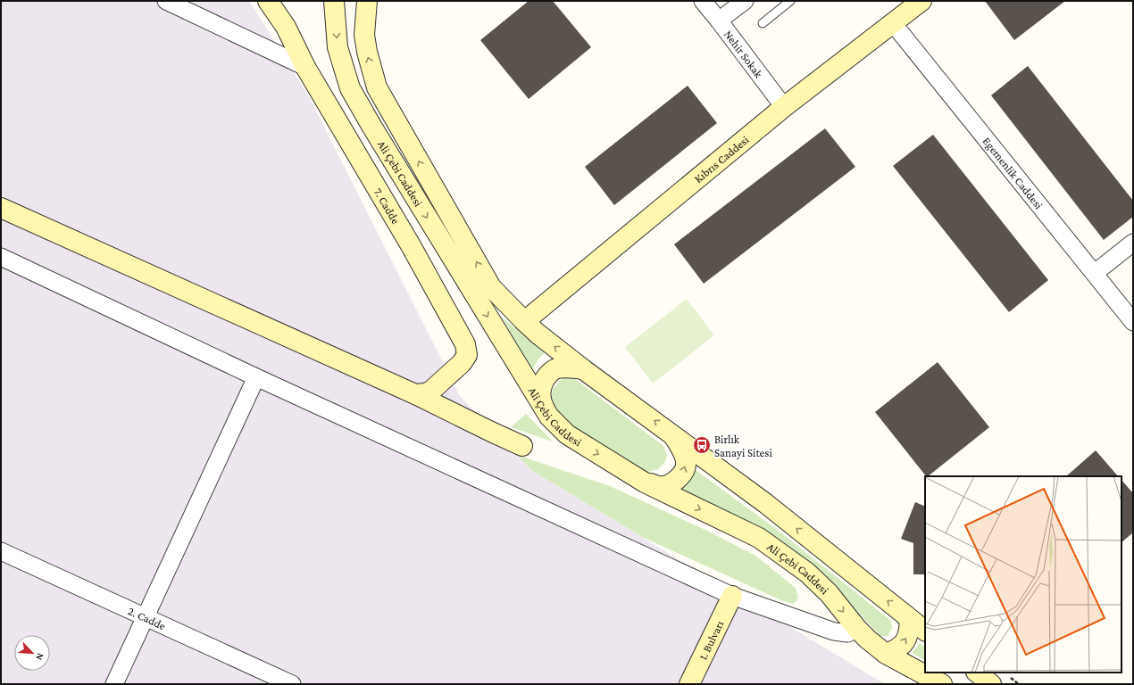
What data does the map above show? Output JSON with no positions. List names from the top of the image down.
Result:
{
  "streets": {
    "main road": [
      "Kıbrıs Caddesi",
      "Ali Çebi Caddesi",
      "7. Cadde",
      "1. Bulvarı"
    ],
    "street": ["Nehir Sokak", "Egemenlik Caddesi", "2. Cadde"]
  },
  "crossings": [
    ["Nehir Sokak", "Kıbrıs Caddesi"],
    ["Kıbrıs Caddesi", "Egemenlik Caddesi"],
    ["Kıbrıs Caddesi", "Ali Çebi Caddesi"]
  ],
  "places": {
    "bus stop": ["Birlık Sanayi Sitesi"]
  },
  "north": "bottom right"
}
